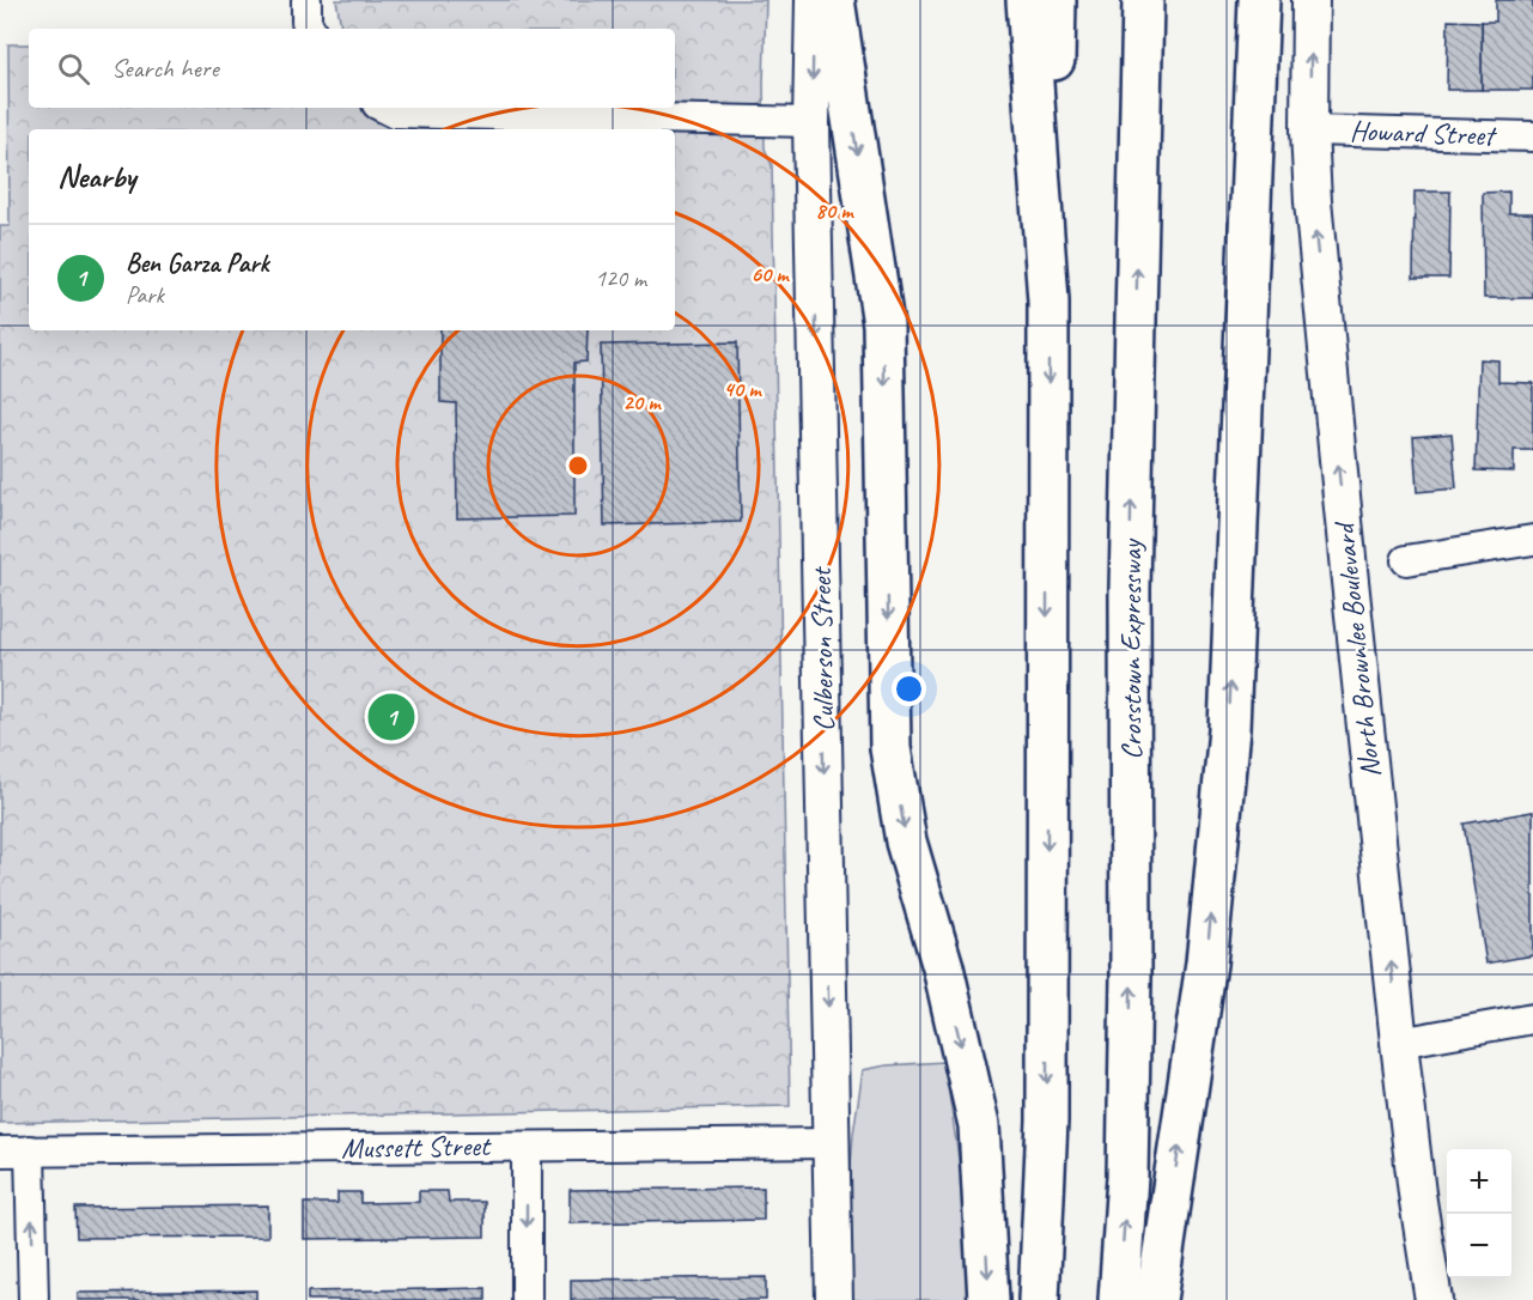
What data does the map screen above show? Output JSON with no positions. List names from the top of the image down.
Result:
{
  "streets": {
    "highway": ["Crosstown Expressway"],
    "main road": ["Culberson Street", "North Brownlee Boulevard"],
    "street": ["Howard Street", "Mussett Street"]
  },
  "crossings": [
    ["Howard Street", "North Brownlee Boulevard"],
    ["Culberson Street", "Mussett Street"]
  ],
  "one_way": ["Culberson Street", "North Brownlee Boulevard"],
  "page": {
    "search": "Search here",
    "heading": "Nearby",
    "list": [
      {
        "mark": "1",
        "name": "Ben Garza Park",
        "note": "Park",
        "value": "120 m"
      }
    ],
    "pins": "1",
    "map_buttons": ["+", "−"]
  },
  "rings": [
    "80 m",
    "60 m",
    "40 m",
    "20 m"
  ]
}
